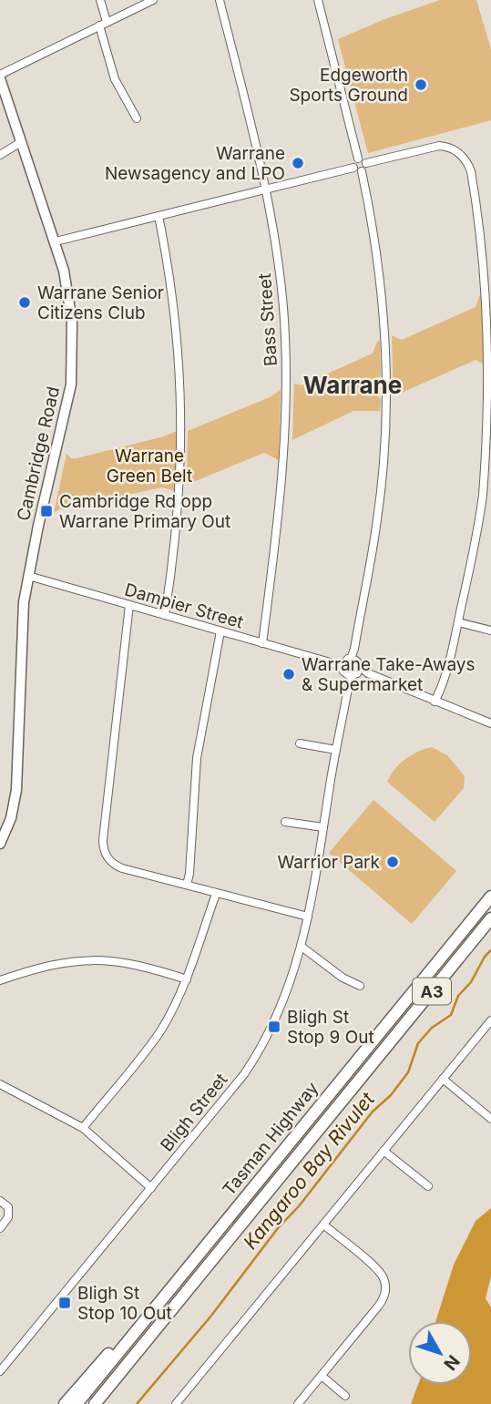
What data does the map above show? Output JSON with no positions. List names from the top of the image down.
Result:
{
  "streets": {
    "highway": ["A3", "Tasman Highway"],
    "main road": ["Cambridge Road"],
    "street": ["Bass Street", "Dampier Street", "Bligh Street"]
  },
  "crossings": [
    ["Bass Street", "Dampier Street"],
    ["Cambridge Road", "Dampier Street"],
    ["Dampier Street", "Bligh Street"]
  ],
  "districts": ["Warrane"],
  "water": ["Kangaroo Bay Rivulet"],
  "parks": ["Warrane Green Belt"],
  "places": {
    "other": [
      "Edgeworth Sports Ground",
      "Warrane Newsagency and LPO",
      "Warrane Senior Citizens Club",
      "Warrane Take-Aways & Supermarket",
      "Warrior Park"
    ],
    "transit": ["Cambridge Rd opp Warrane Primary Out", "Bligh St Stop 9 Out", "Bligh St Stop 10 Out"]
  },
  "north": "bottom right"
}
